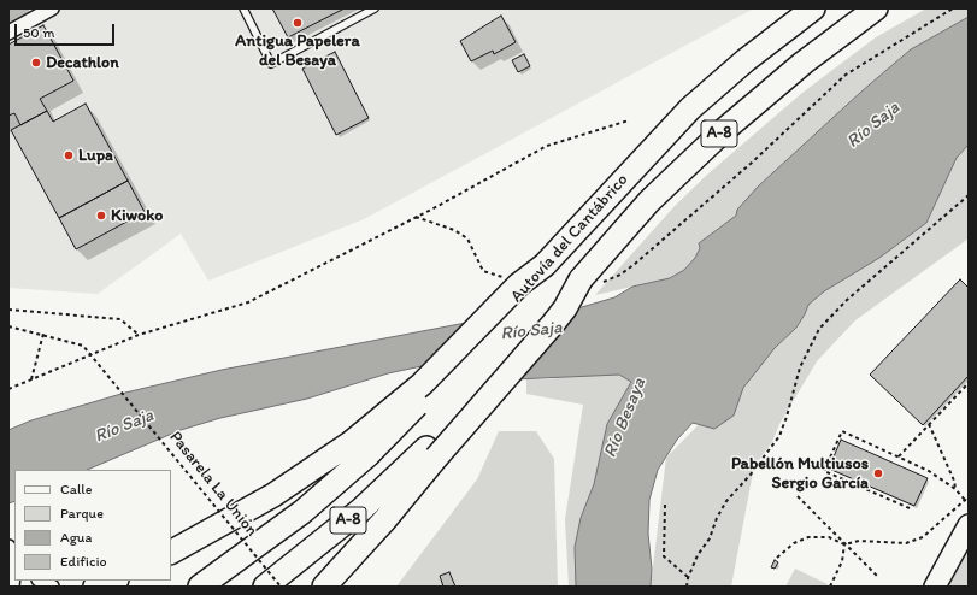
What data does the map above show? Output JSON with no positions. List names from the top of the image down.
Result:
{
  "streets": {
    "highway": ["A-8", "Autovía del Cantábrico"],
    "path": ["Pasarela La Unión"]
  },
  "water": ["Río Saja", "Río Besaya"],
  "places": [
    "Antigua Papelera del Besaya",
    "Decathlon",
    "Lupa",
    "Kiwoko",
    "Pabellón Multiusos Sergio García"
  ],
  "legend": [
    "Calle",
    "Parque",
    "Agua",
    "Edificio"
  ],
  "scale_bar": "50 m"
}
